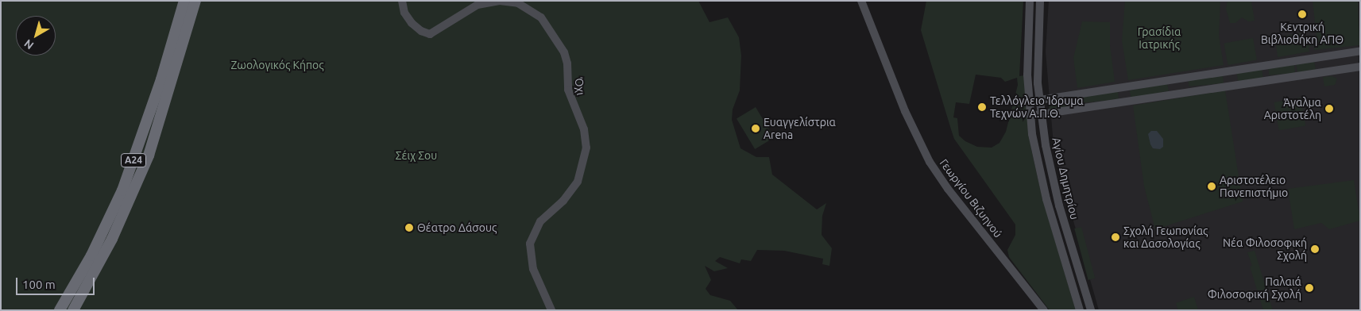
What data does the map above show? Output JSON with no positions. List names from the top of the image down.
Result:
{
  "streets": {
    "highway": ["Α24"],
    "main road": ["Όχι", "Αγίου Δημητρίου", "Γεωργίου Βιζυηνού"]
  },
  "parks": ["Γρασίδια Ιατρικής", "Ζωολογικός Κήπος", "Σέιχ Σου"],
  "places": [
    "Κεντρική Βιβλιοθήκη ΑΠΘ",
    "Τελλόγλειο Ίδρυμα Τεχνών Α.Π.Θ.",
    "Άγαλμα Αριστοτέλη",
    "Ευαγγελίστρια Arena",
    "Αριστοτέλειο Πανεπιστήμιο",
    "Θέατρο Δάσους",
    "Σχολή Γεωπονίας και Δασολογίας",
    "Νέα Φιλοσοφική Σχολή",
    "Παλαιά Φιλοσοφική Σχολή"
  ],
  "scale_bar": "100 m",
  "north": "bottom left"
}
